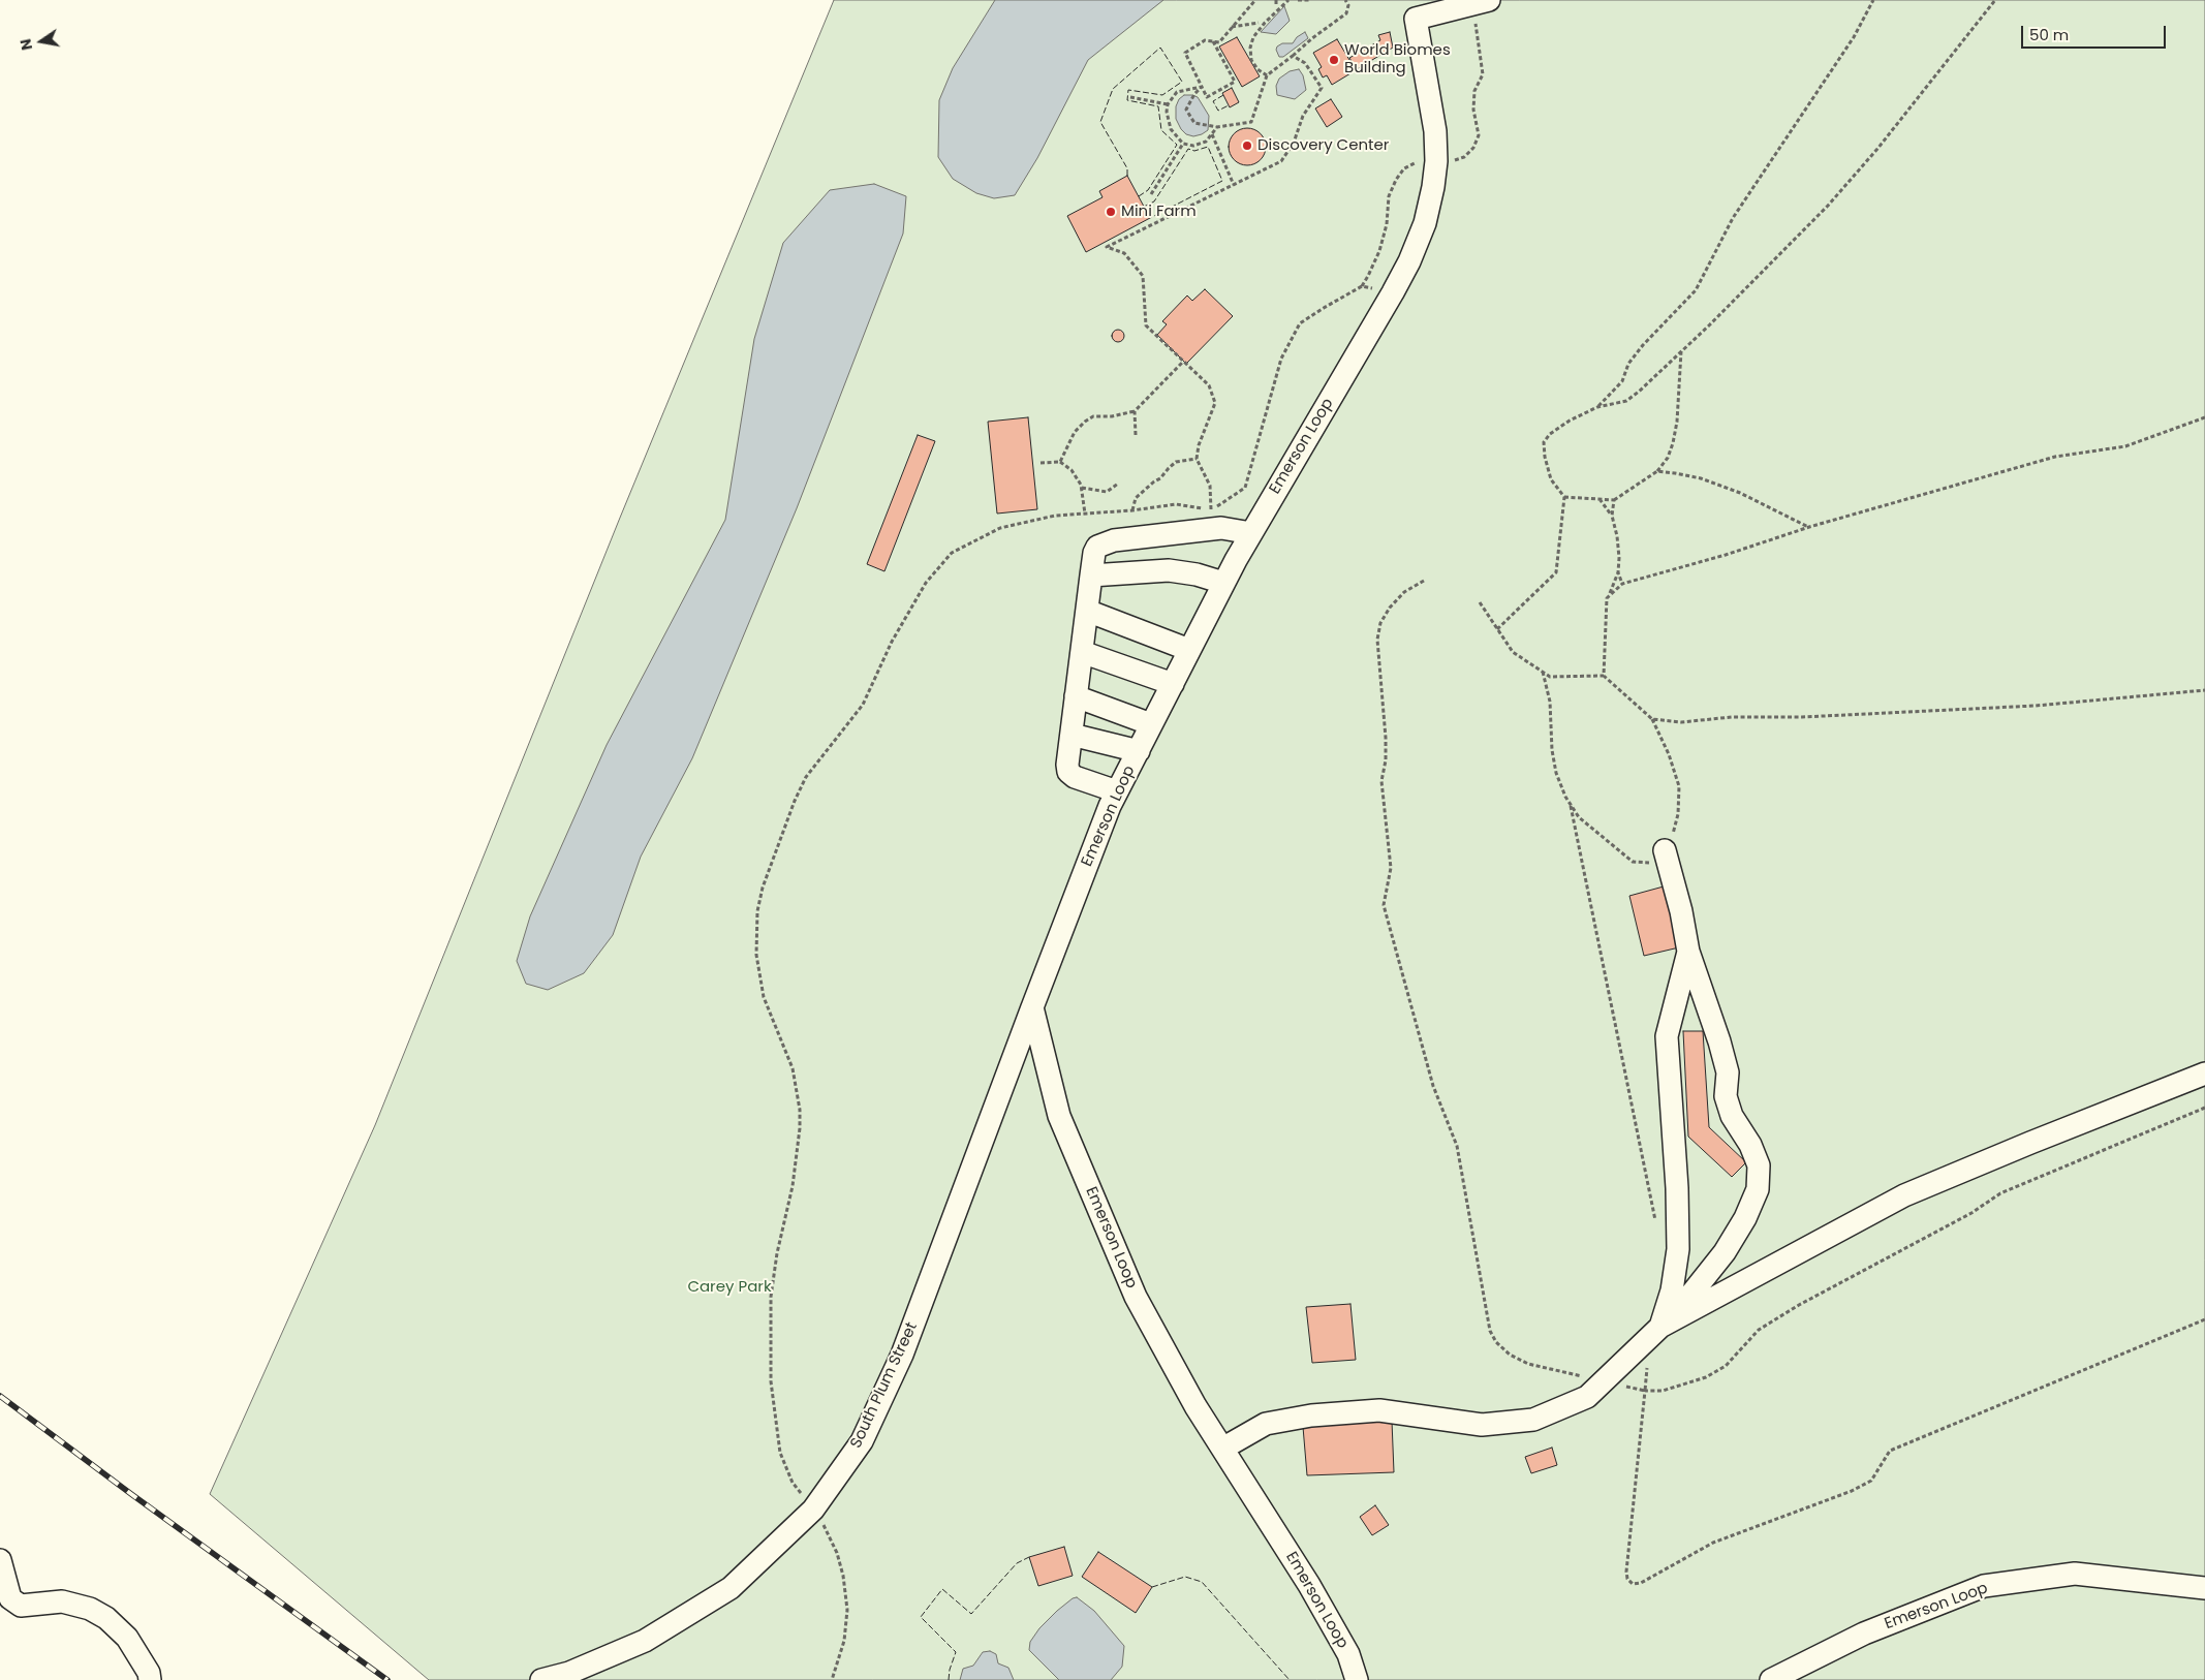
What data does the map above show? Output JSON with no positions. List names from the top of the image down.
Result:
{
  "streets": {
    "street": ["Emerson Loop", "South Plum Street"]
  },
  "crossings": [
    ["Emerson Loop", "South Plum Street"]
  ],
  "parks": ["Carey Park"],
  "places": ["World Biomes Building", "Discovery Center", "Mini Farm"],
  "scale_bar": "50 m",
  "north": "left"
}
